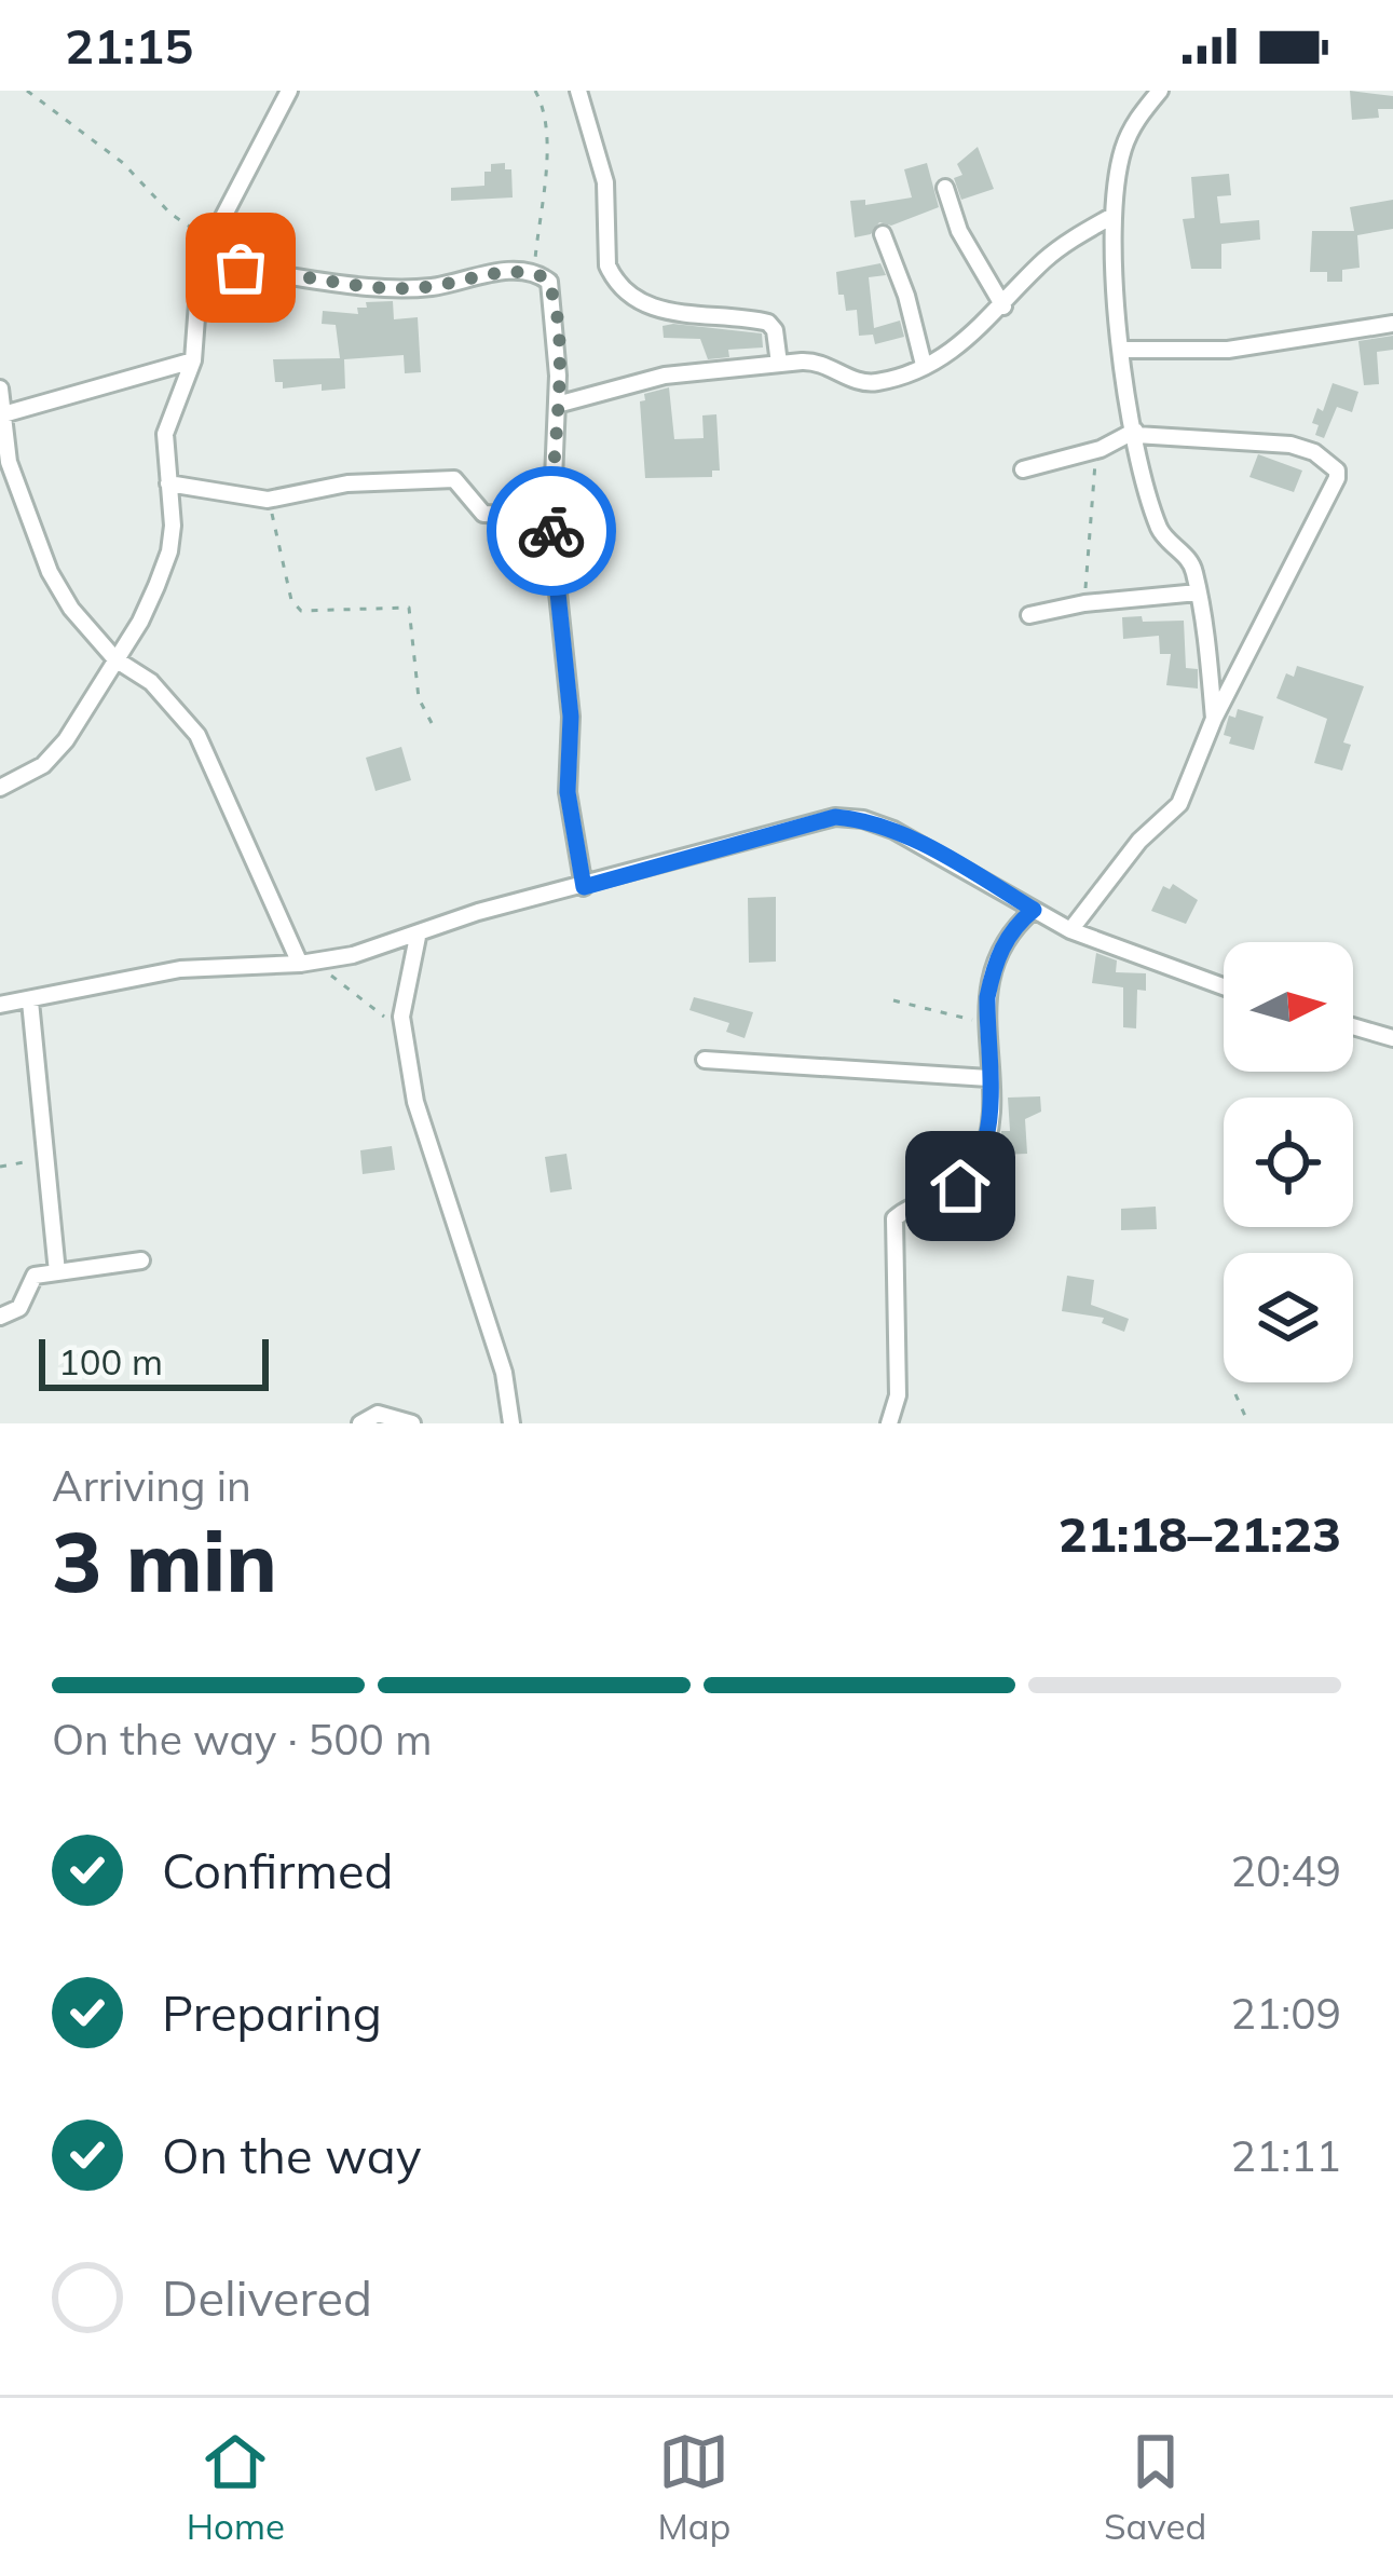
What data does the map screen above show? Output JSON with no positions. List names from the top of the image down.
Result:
{
  "scale_bar": "100 m",
  "north": "right",
  "page": {
    "status": "21:15",
    "scale": "100 m",
    "heading": ["3 min", "Arriving in", "21:18–21:23"],
    "bar": "On the way · 500 m",
    "list": [
      ["Confirmed", "20:49"],
      ["Preparing", "21:09"],
      ["On the way", "21:11"],
      "Delivered"
    ],
    "tabs": ["Home", "Map", "Saved"]
  }
}
